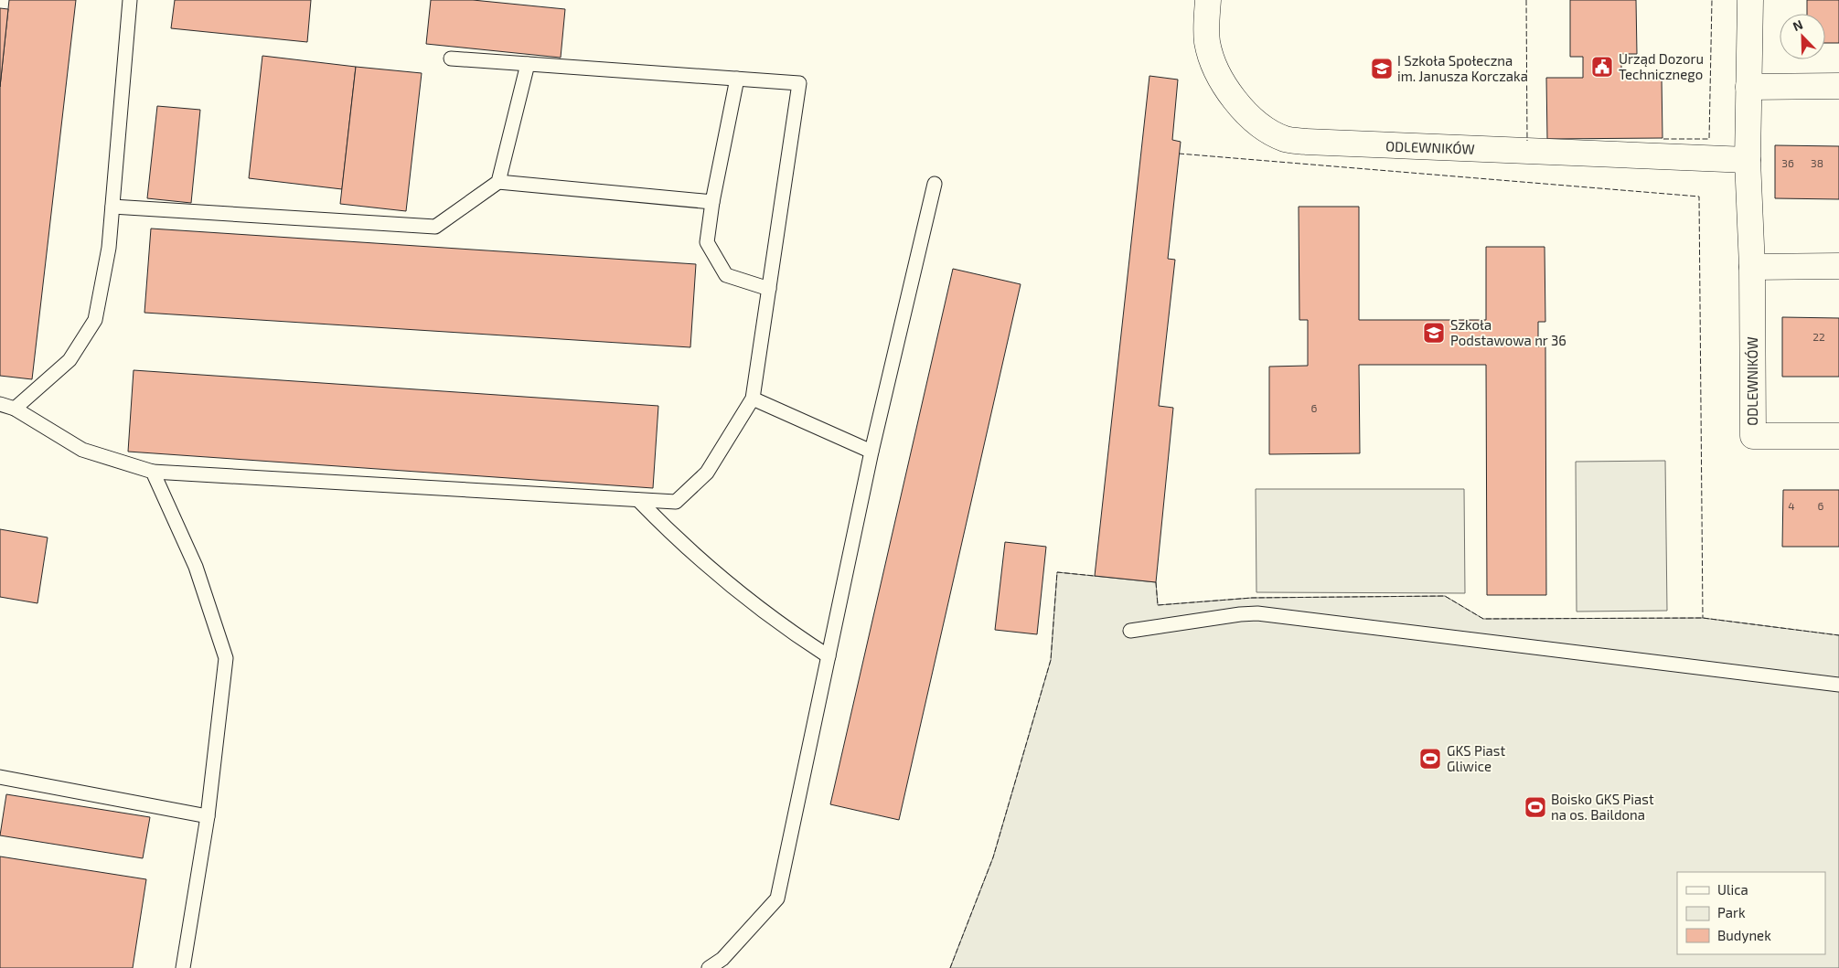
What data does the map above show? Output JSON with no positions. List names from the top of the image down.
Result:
{
  "streets": {
    "street": ["ODLEWNIKÓW"]
  },
  "places": {
    "public building": ["Urząd Dozoru Technicznego"],
    "school or university": ["I Szkoła Społeczna im. Janusza Korczaka", "Szkoła Podstawowa nr 36"],
    "sports": ["GKS Piast Gliwice", "Boisko GKS Piast na os. Baildona"]
  },
  "house_numbers": [
    "36",
    "38",
    "22",
    "6",
    "4",
    "6"
  ],
  "legend": ["Ulica", "Park", "Budynek"],
  "north": "top left"
}
